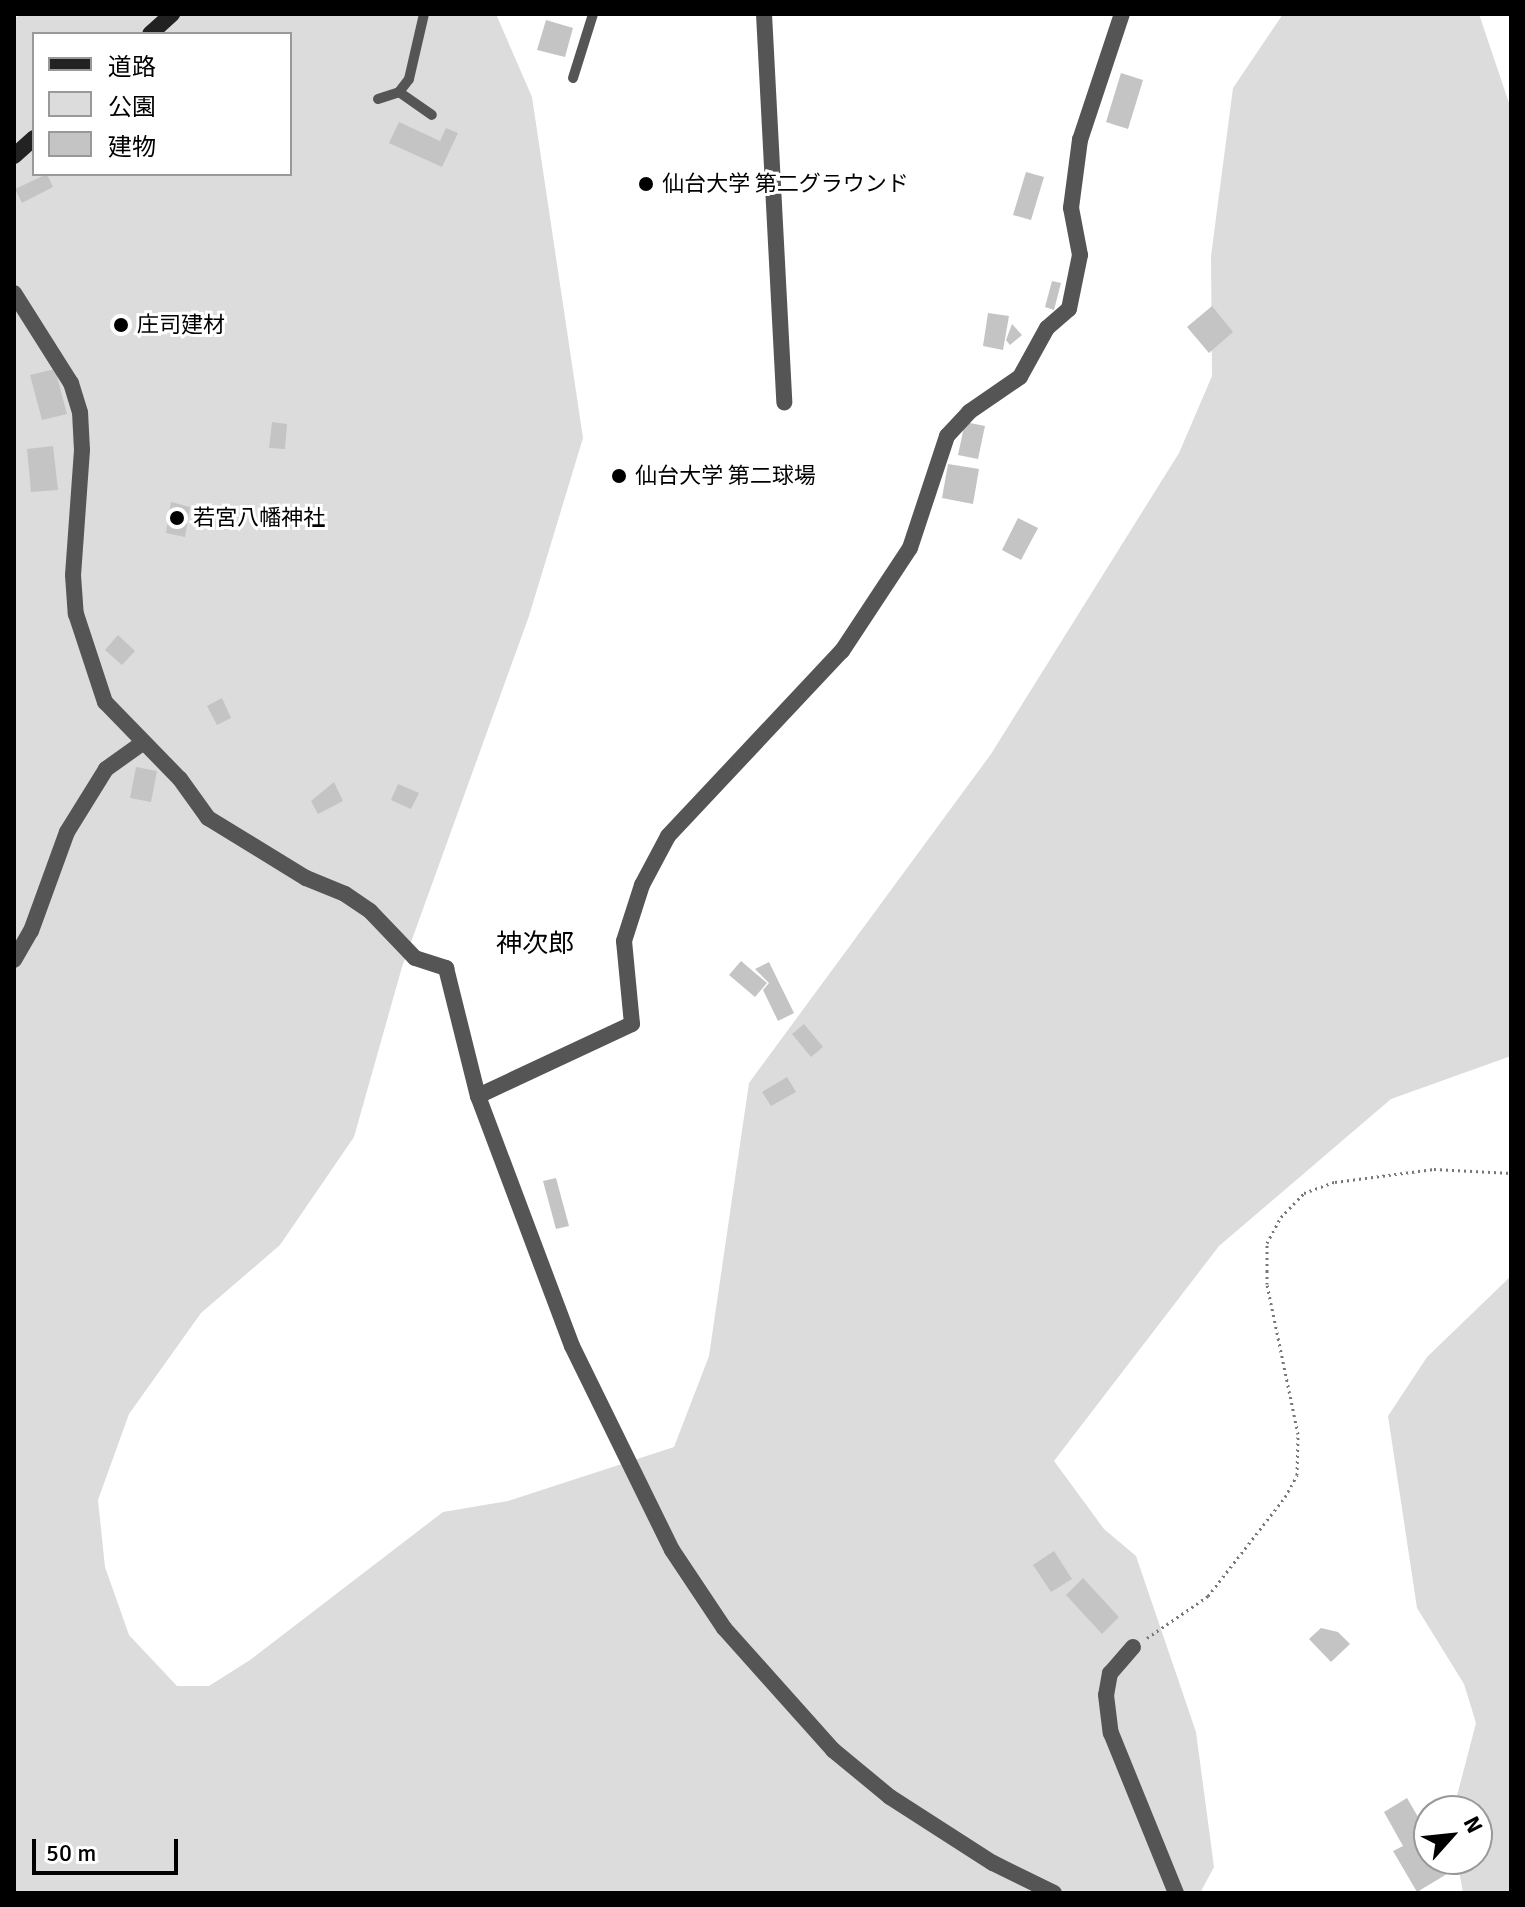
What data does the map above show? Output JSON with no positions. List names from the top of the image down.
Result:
{
  "districts": ["神次郎"],
  "places": [
    "仙台大学 第二グラウンド",
    "庄司建材",
    "仙台大学 第二球場",
    "若宮八幡神社"
  ],
  "legend": ["道路", "公園", "建物"],
  "scale_bar": "50 m",
  "north": "top right"
}
